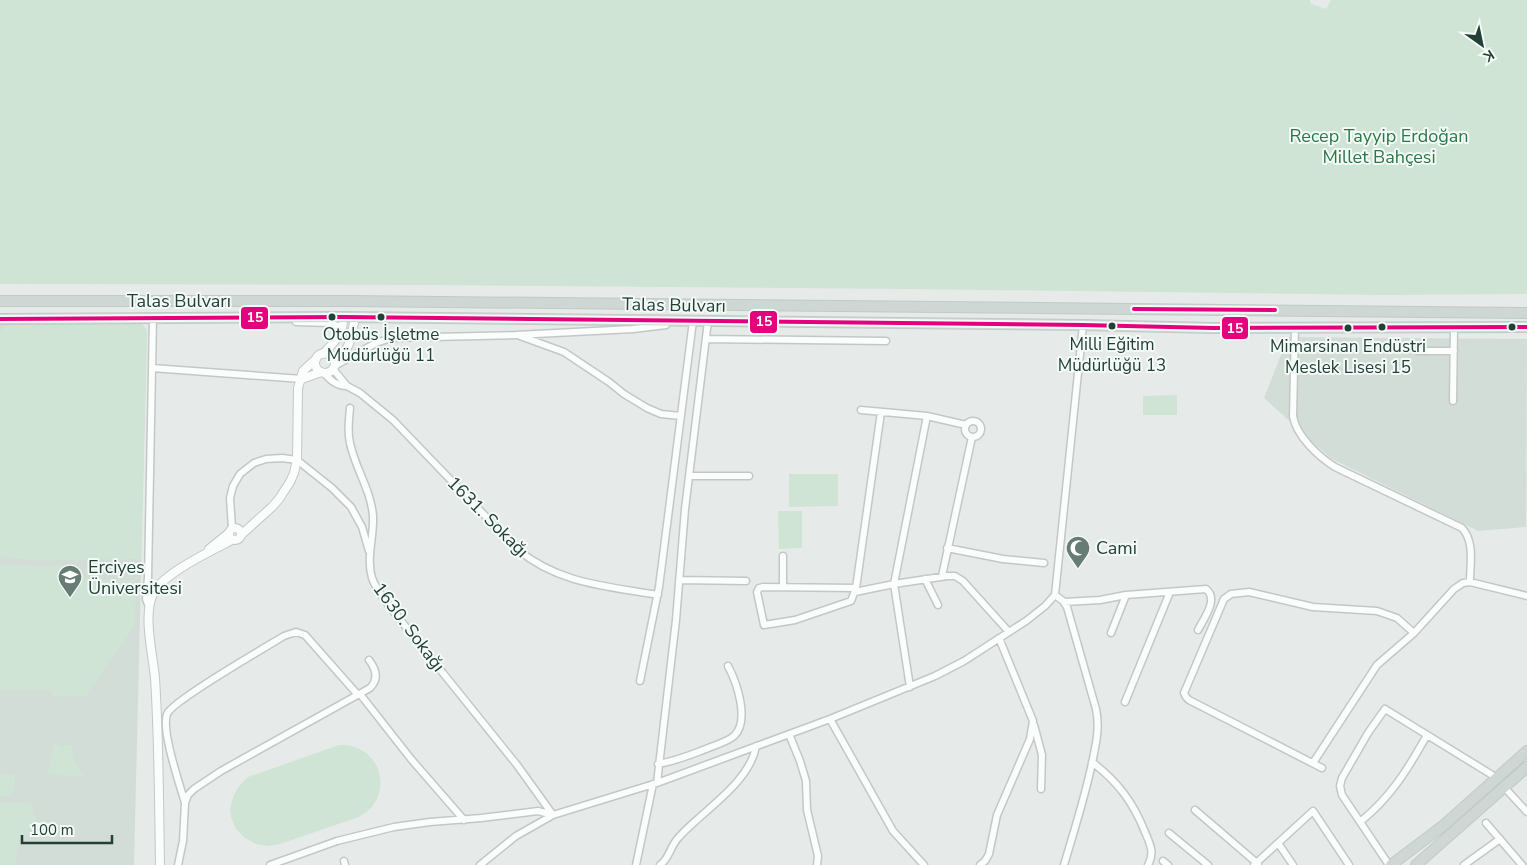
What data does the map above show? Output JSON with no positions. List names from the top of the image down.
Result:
{
  "streets": {
    "main road": ["Talas Bulvarı"],
    "street": ["1631. Sokağı", "1630. Sokağı"]
  },
  "parks": ["Recep Tayyip Erdoğan Millet Bahçesi"],
  "places": {
    "other": ["Otobüs İşletme Müdürlüğü 11", "Milli Eğitim Müdürlüğü 13", "Mimarsinan Endüstri Meslek Lisesi 15"],
    "mosque": ["Cami"],
    "school or university": ["Erciyes Üniversitesi"]
  },
  "lines": ["transit line 15"],
  "scale_bar": "100 m",
  "north": "bottom right"
}
